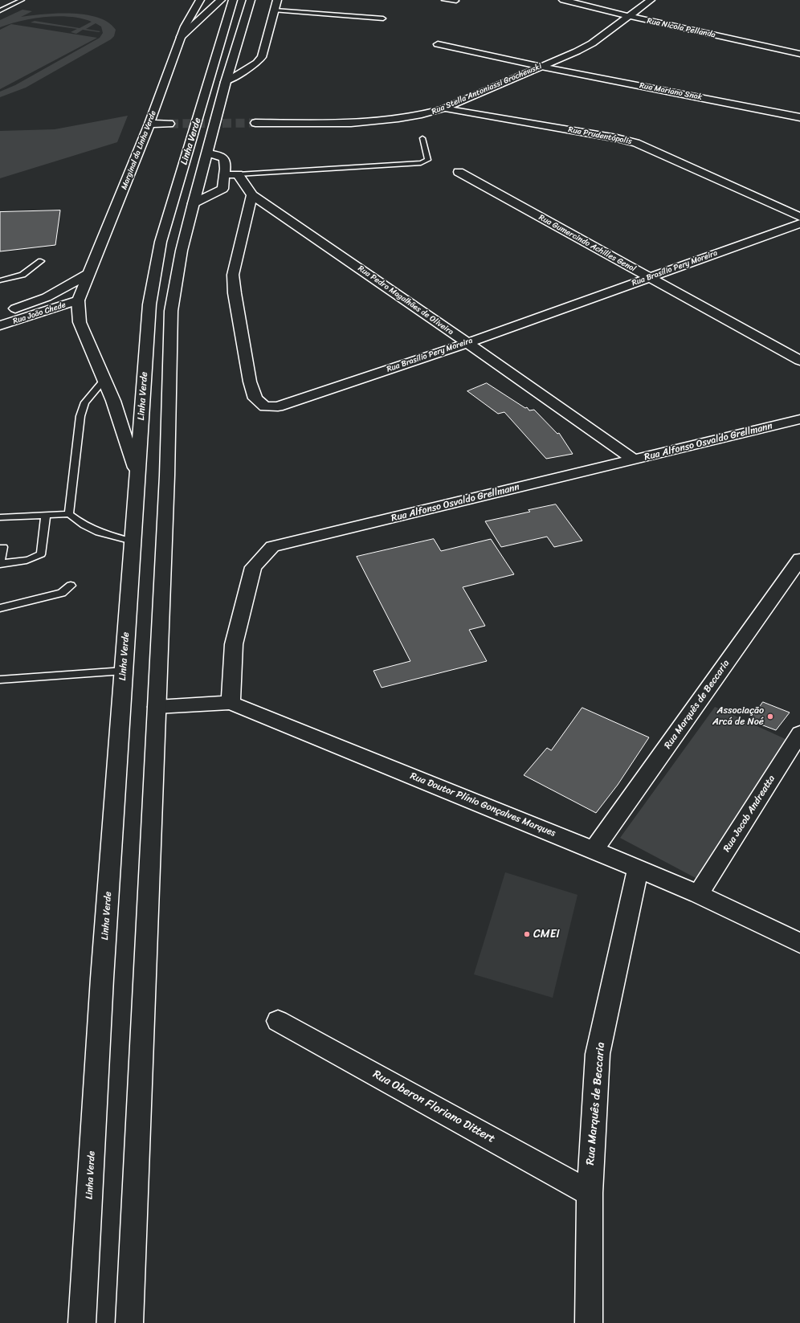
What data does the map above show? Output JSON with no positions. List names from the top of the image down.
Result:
{
  "streets": {
    "main road": [
      "Rua Nicola Pellanda",
      "Rua Stella Antoniassi Grochewski",
      "Rua Mariano Snak",
      "Rua Prudentópolis",
      "Linha Verde",
      "Marginal da Linha Verde",
      "Rua Gumercindo Achilles Genol",
      "Rua Brasílio Pery Moreira",
      "Rua Pedro Magalhães de Oliveira",
      "Rua João Chede",
      "Rua Alfonso Osvaldo Grellmann",
      "Rua Marquês de Beccaria",
      "Rua Doutor Plínio Gonçalves Marques",
      "Rua Jacob Andreatta",
      "Rua Oberon Floriano Dittert"
    ]
  },
  "crossings": [
    ["Rua Nicola Pellanda", "Rua Stella Antoniassi Grochewski"],
    ["Rua Stella Antoniassi Grochewski", "Rua Mariano Snak"],
    ["Rua Stella Antoniassi Grochewski", "Rua Prudentópolis"],
    ["Linha Verde", "Rua Doutor Plínio Gonçalves Marques"],
    ["Marginal da Linha Verde", "Rua João Chede"],
    ["Rua Gumercindo Achilles Genol", "Rua Brasílio Pery Moreira"],
    ["Rua Brasílio Pery Moreira", "Rua Pedro Magalhães de Oliveira"],
    ["Rua Pedro Magalhães de Oliveira", "Rua Alfonso Osvaldo Grellmann"],
    ["Rua Alfonso Osvaldo Grellmann", "Rua Doutor Plínio Gonçalves Marques"],
    ["Rua Marquês de Beccaria", "Rua Doutor Plínio Gonçalves Marques"],
    ["Rua Marquês de Beccaria", "Rua Oberon Floriano Dittert"],
    ["Rua Doutor Plínio Gonçalves Marques", "Rua Jacob Andreatta"]
  ],
  "places": ["Associação Arcá de Noé", "CMEI"]
}
